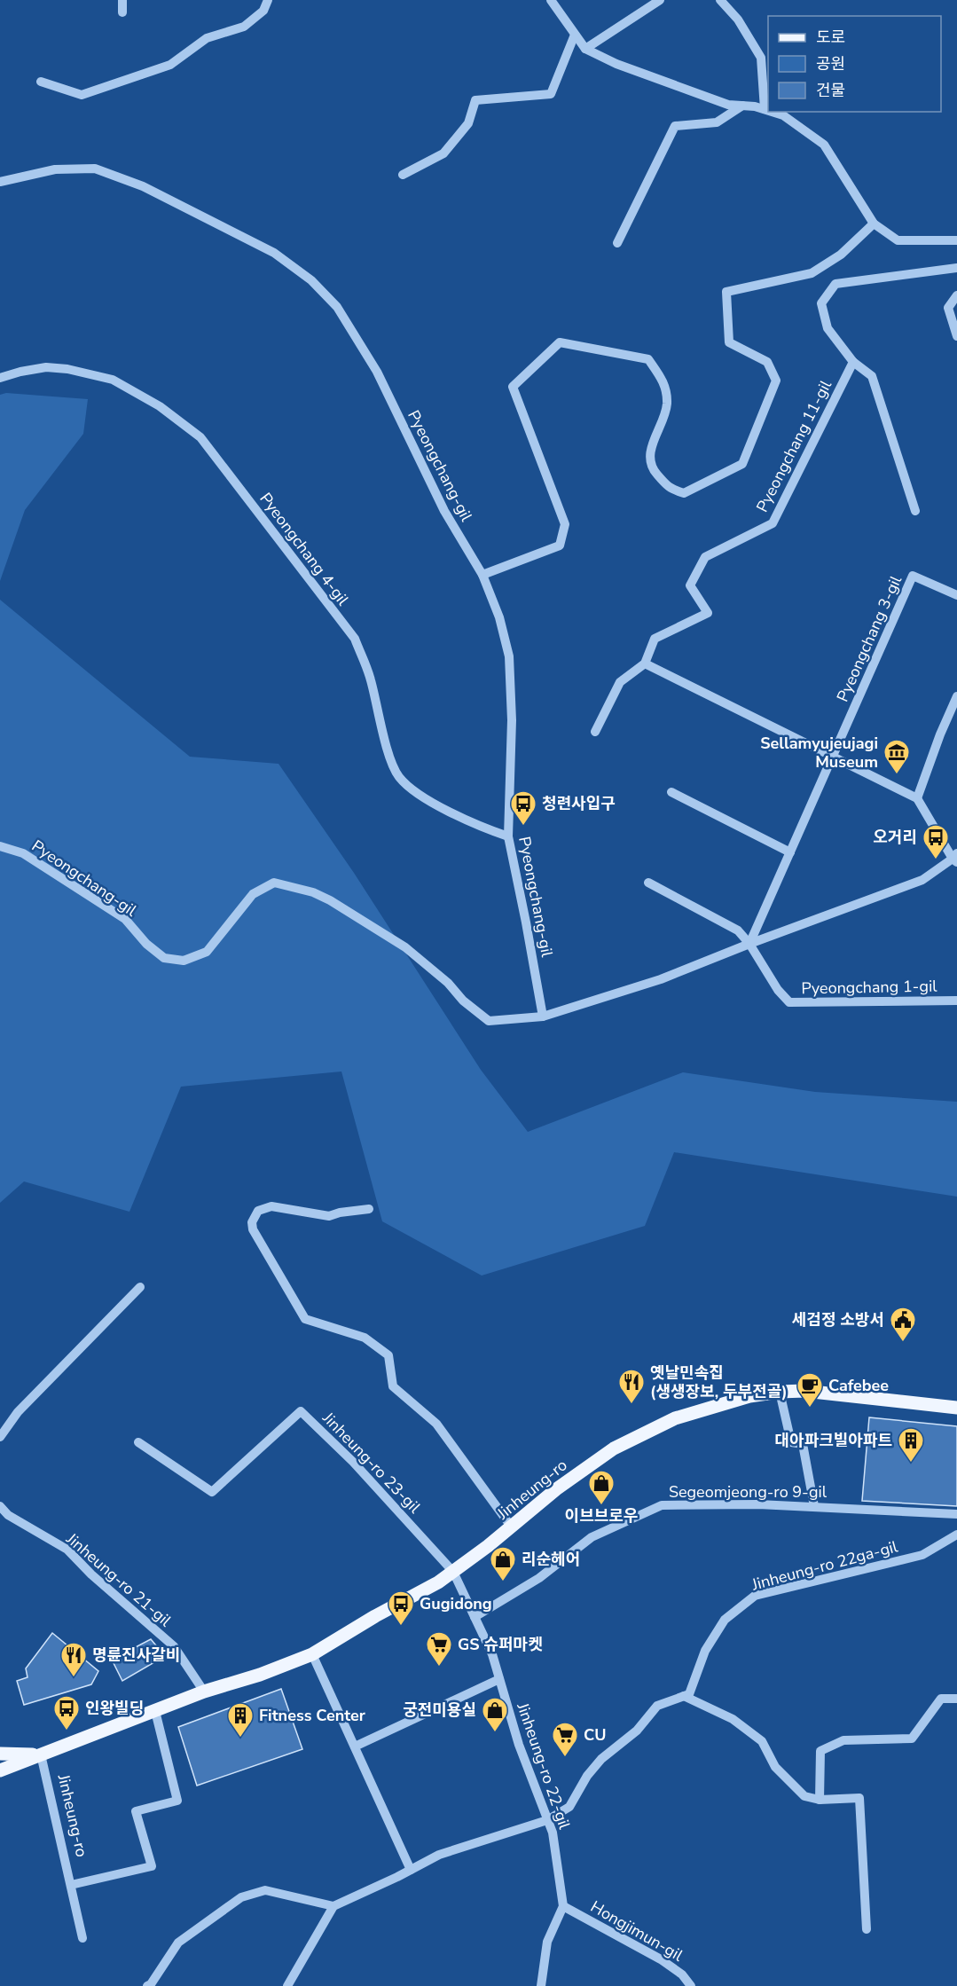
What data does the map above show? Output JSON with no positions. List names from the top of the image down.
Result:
{
  "streets": {
    "main road": ["Jinheung-ro"],
    "street": [
      "Pyeongchang 11-gil",
      "Pyeongchang-gil",
      "Pyeongchang 4-gil",
      "Pyeongchang 3-gil",
      "Pyeongchang 1-gil",
      "Jinheung-ro 23-gil",
      "Segeomjeong-ro 9-gil",
      "Jinheung-ro 22ga-gil",
      "Jinheung-ro 21-gil",
      "Jinheung-ro 22-gil",
      "Hongjimun-gil"
    ]
  },
  "crossings": [
    ["Pyeongchang-gil", "Pyeongchang 4-gil"],
    ["Pyeongchang-gil", "Pyeongchang 3-gil"],
    ["Pyeongchang-gil", "Pyeongchang 1-gil"],
    ["Pyeongchang 3-gil", "Pyeongchang 1-gil"],
    ["Jinheung-ro 23-gil", "Jinheung-ro"],
    ["Jinheung-ro 23-gil", "Jinheung-ro 22-gil"],
    ["Jinheung-ro", "Jinheung-ro 21-gil"],
    ["Jinheung-ro", "Jinheung-ro 22-gil"],
    ["Segeomjeong-ro 9-gil", "Jinheung-ro 22-gil"],
    ["Jinheung-ro 22-gil", "Hongjimun-gil"]
  ],
  "places": {
    "museum": ["Sellamyujeujagi Museum"],
    "bus stop": [
      "청련사입구",
      "오거리",
      "Gugidong",
      "인왕빌딩"
    ],
    "public building": ["세검정 소방서"],
    "restaurant": ["옛날민속집 (생생장보, 두부전골)", "명륜진사갈비"],
    "cafe": ["Cafebee"],
    "building": ["대아파크빌아파트", "Fitness Center"],
    "shop": ["이브브로우", "리순헤어", "궁전미용실"],
    "supermarket": ["GS 슈퍼마켓", "CU"]
  },
  "legend": ["도로", "공원", "건물"]
}
